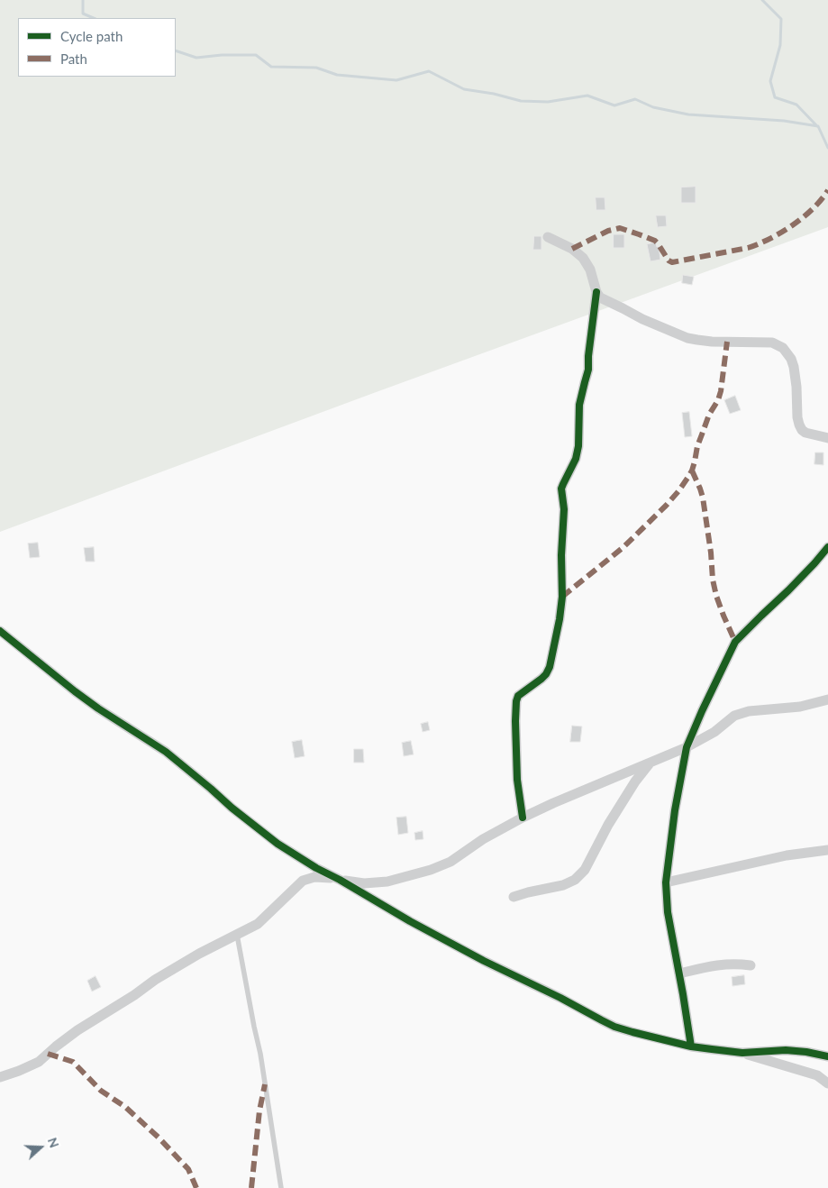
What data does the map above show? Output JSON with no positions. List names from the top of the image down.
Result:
{
  "legend": ["Cycle path", "Path"],
  "north": "right"
}
